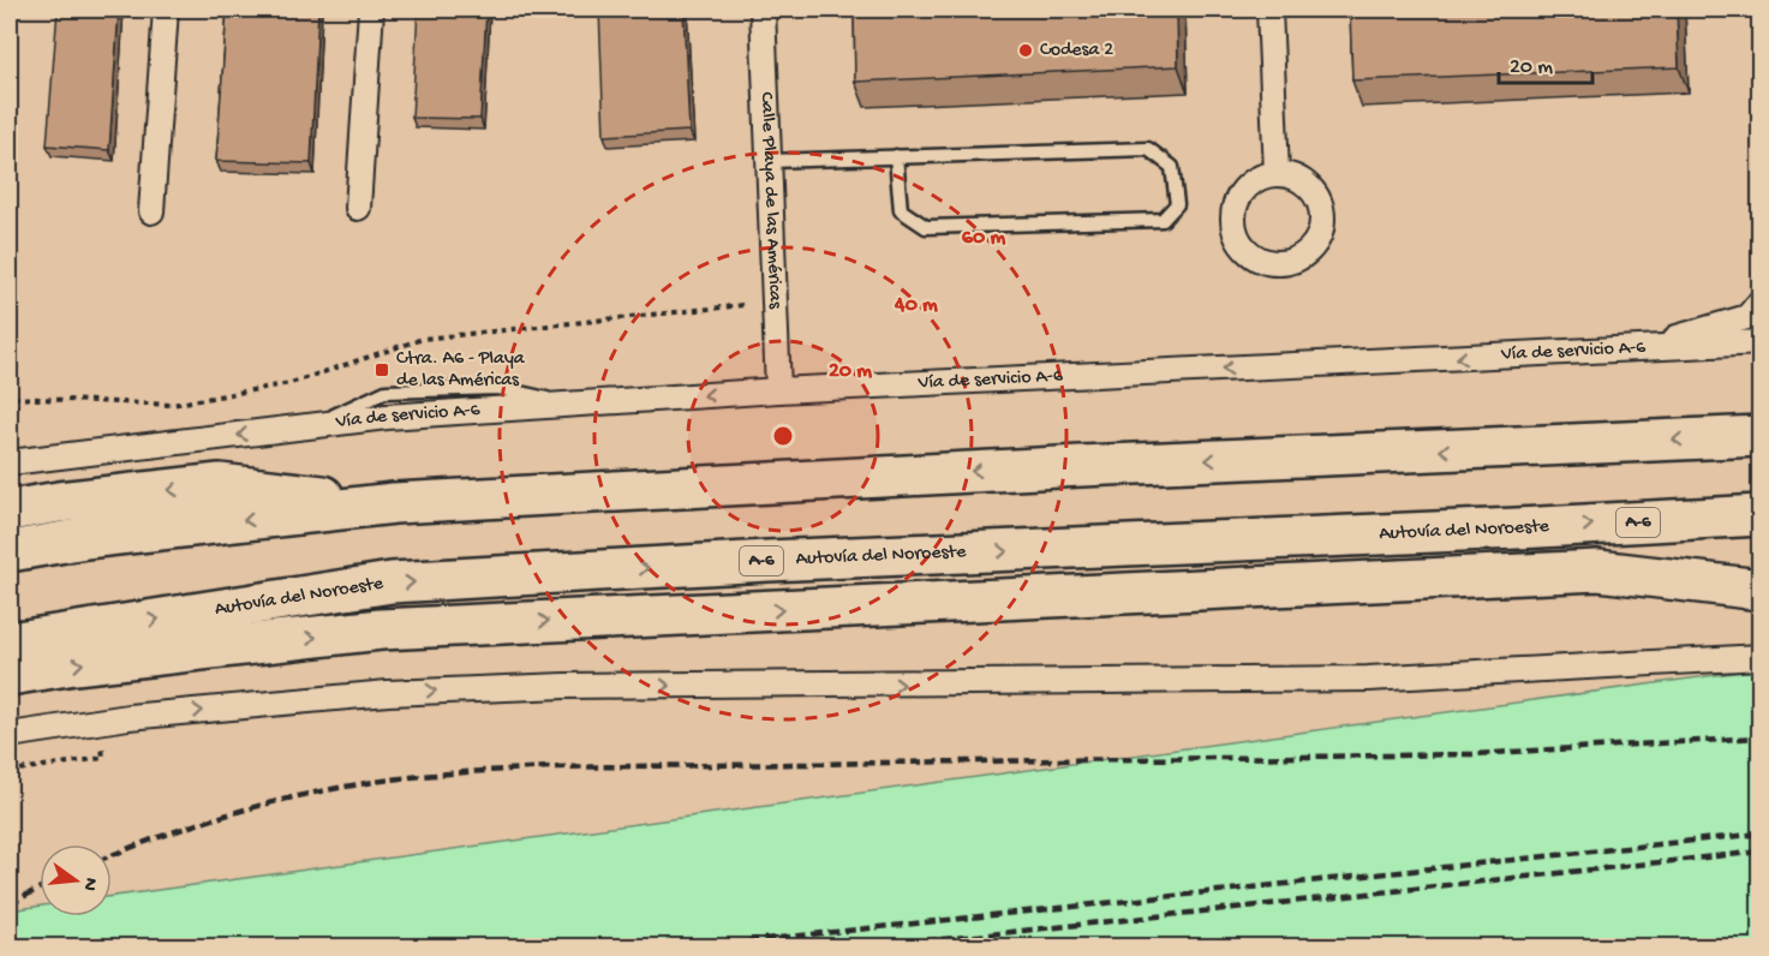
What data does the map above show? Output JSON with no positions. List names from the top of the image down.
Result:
{
  "streets": {
    "highway": ["A-6", "Autovía del Noroeste"],
    "street": ["Calle Playa de las Américas", "Vía de servicio A-6"]
  },
  "crossings": [
    ["Calle Playa de las Américas", "Vía de servicio A-6"]
  ],
  "one_way": ["Vía de servicio A-6"],
  "places": {
    "other": ["Codesa 2"],
    "transit": ["Ctra. A6 - Playa de las Américas"]
  },
  "scale_bar": "20 m",
  "north": "right",
  "rings": ["60 m", "40 m", "20 m"]
}
